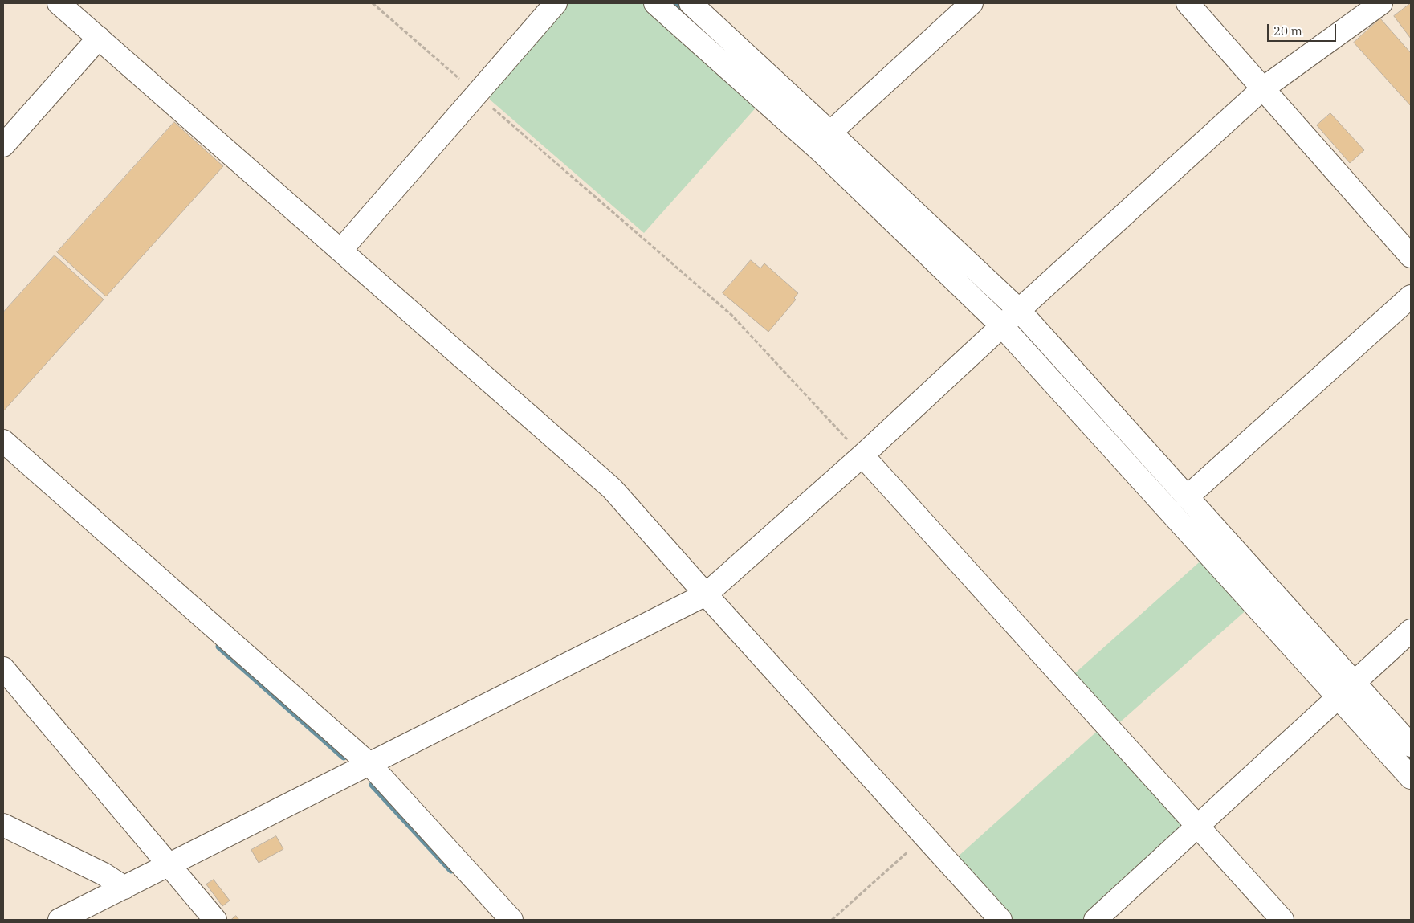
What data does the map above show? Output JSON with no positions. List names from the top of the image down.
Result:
{
  "scale_bar": "20 m"
}
